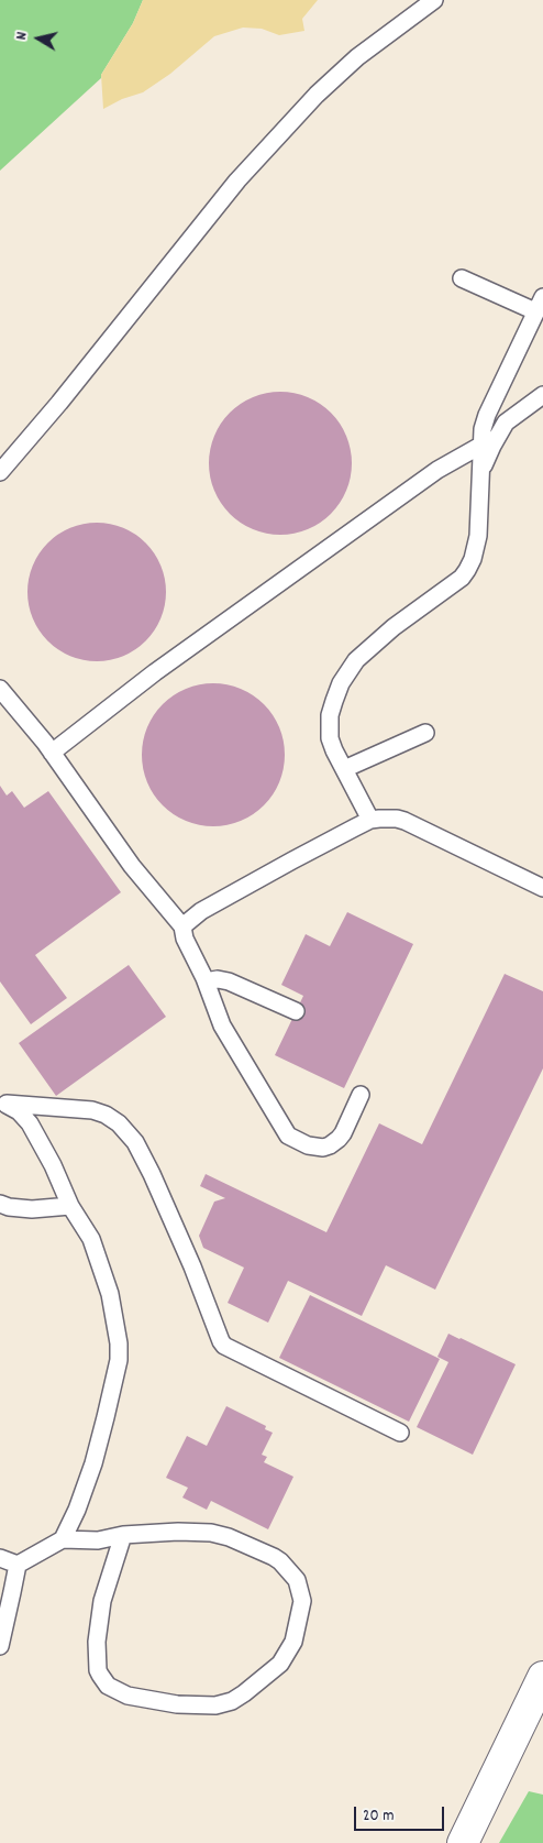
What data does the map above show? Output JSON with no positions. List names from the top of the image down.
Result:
{
  "scale_bar": "20 m",
  "north": "left"
}
